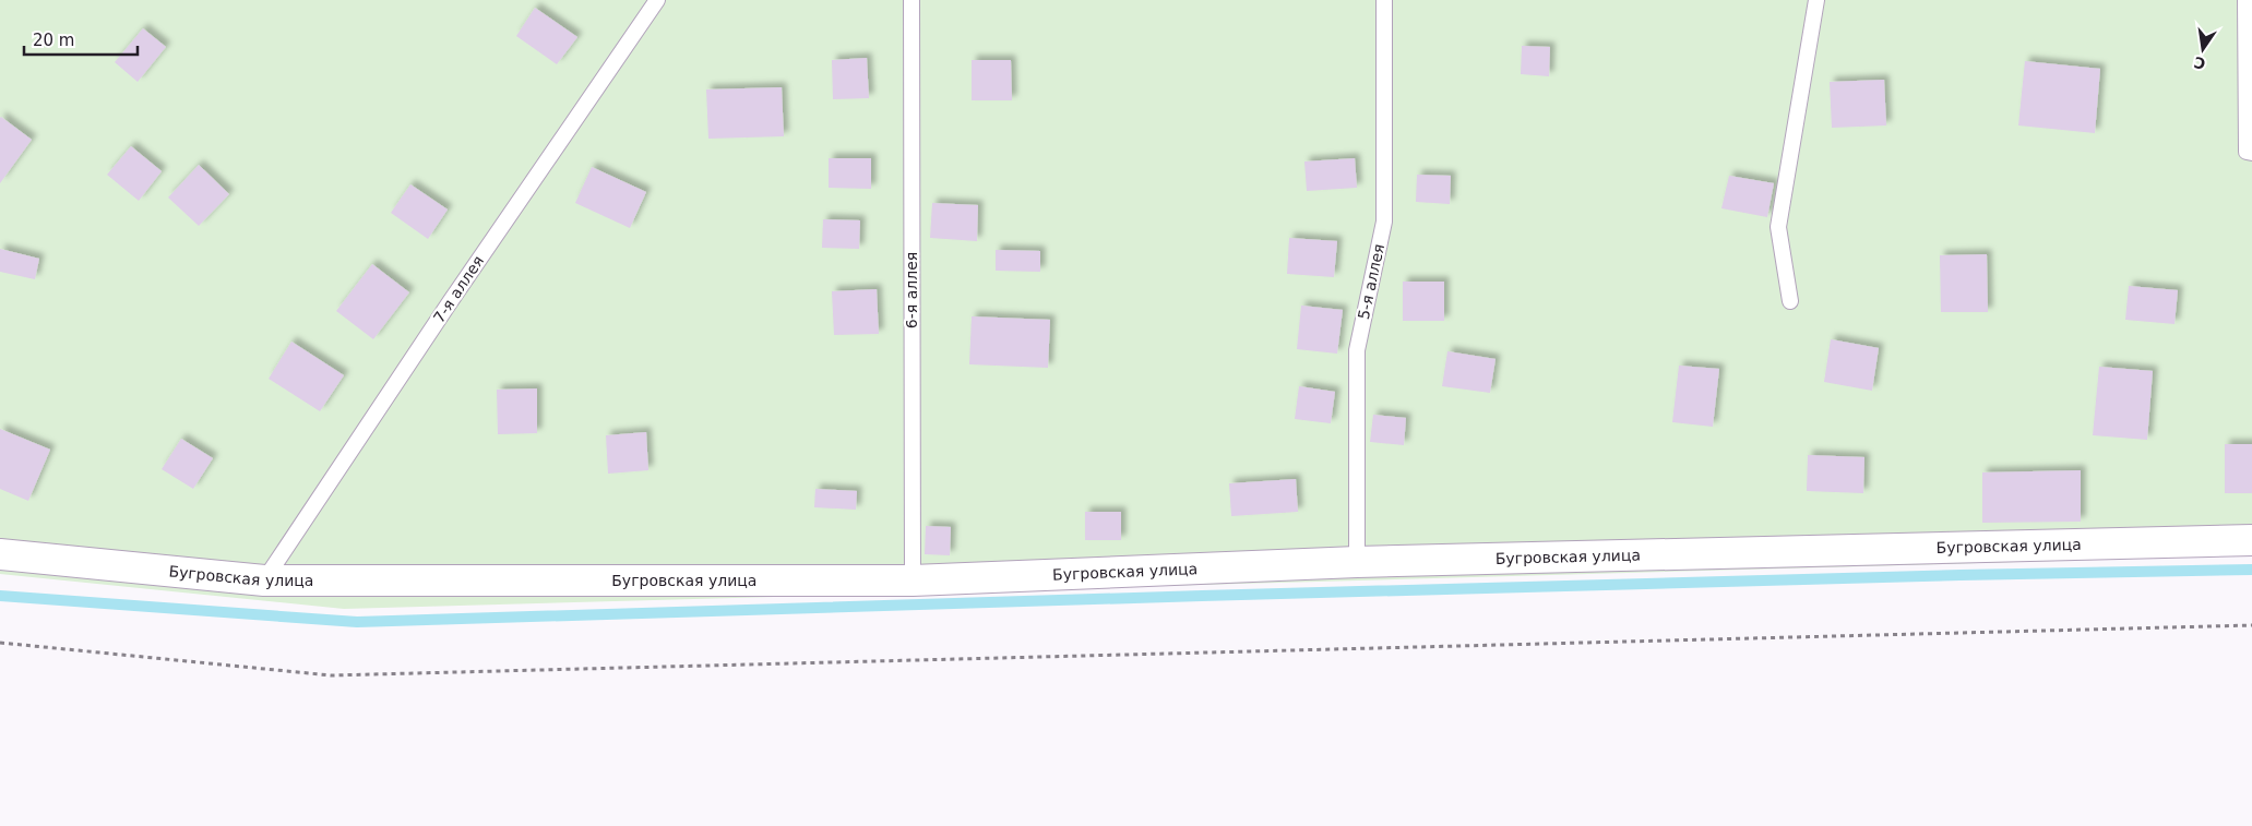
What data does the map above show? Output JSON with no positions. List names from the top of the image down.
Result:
{
  "streets": {
    "street": ["Бугровская улица"],
    "lane": ["5-я аллея", "7-я аллея", "6-я аллея"]
  },
  "crossings": [
    ["5-я аллея", "Бугровская улица"],
    ["7-я аллея", "Бугровская улица"],
    ["6-я аллея", "Бугровская улица"]
  ],
  "scale_bar": "20 m",
  "north": "bottom"
}
